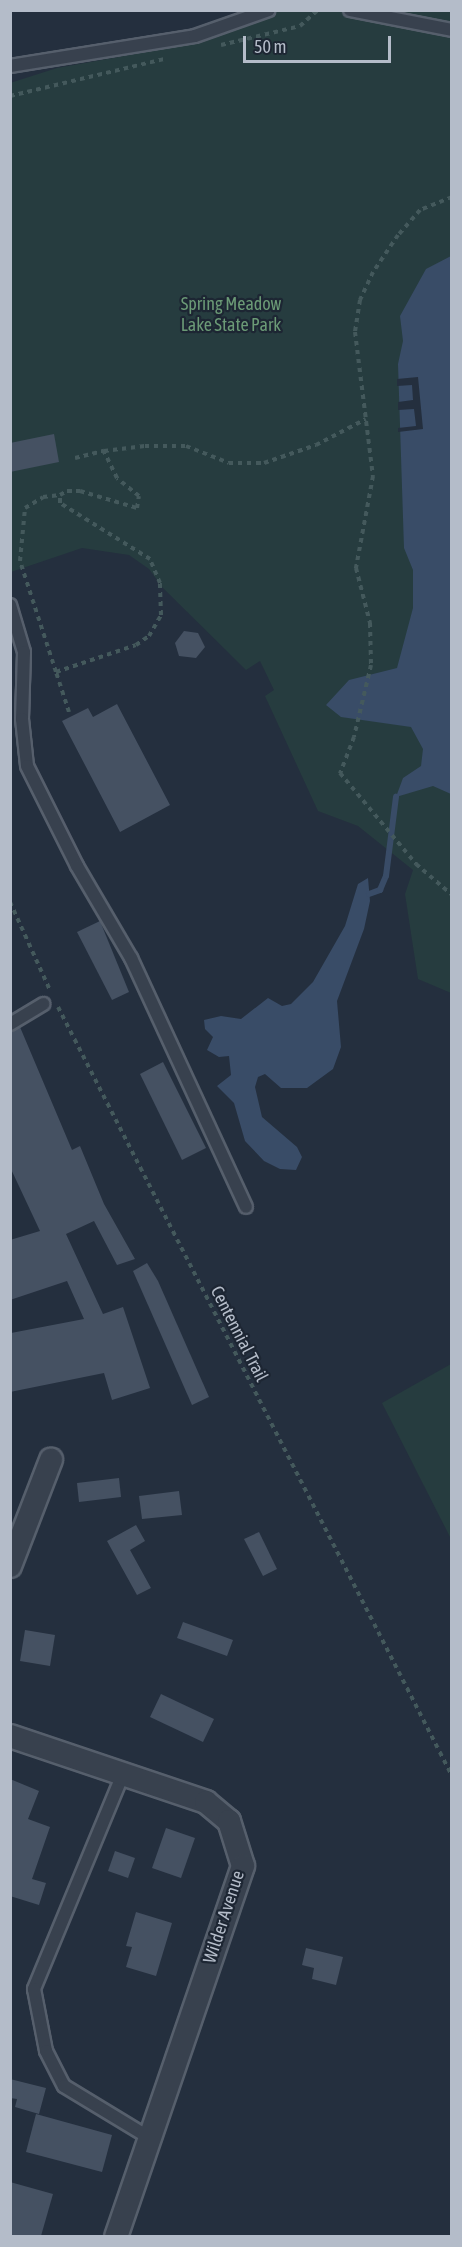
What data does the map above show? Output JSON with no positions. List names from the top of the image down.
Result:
{
  "streets": {
    "street": ["Wilder Avenue"],
    "path": ["Centennial Trail"]
  },
  "parks": ["Spring Meadow Lake State Park"],
  "scale_bar": "50 m"
}
